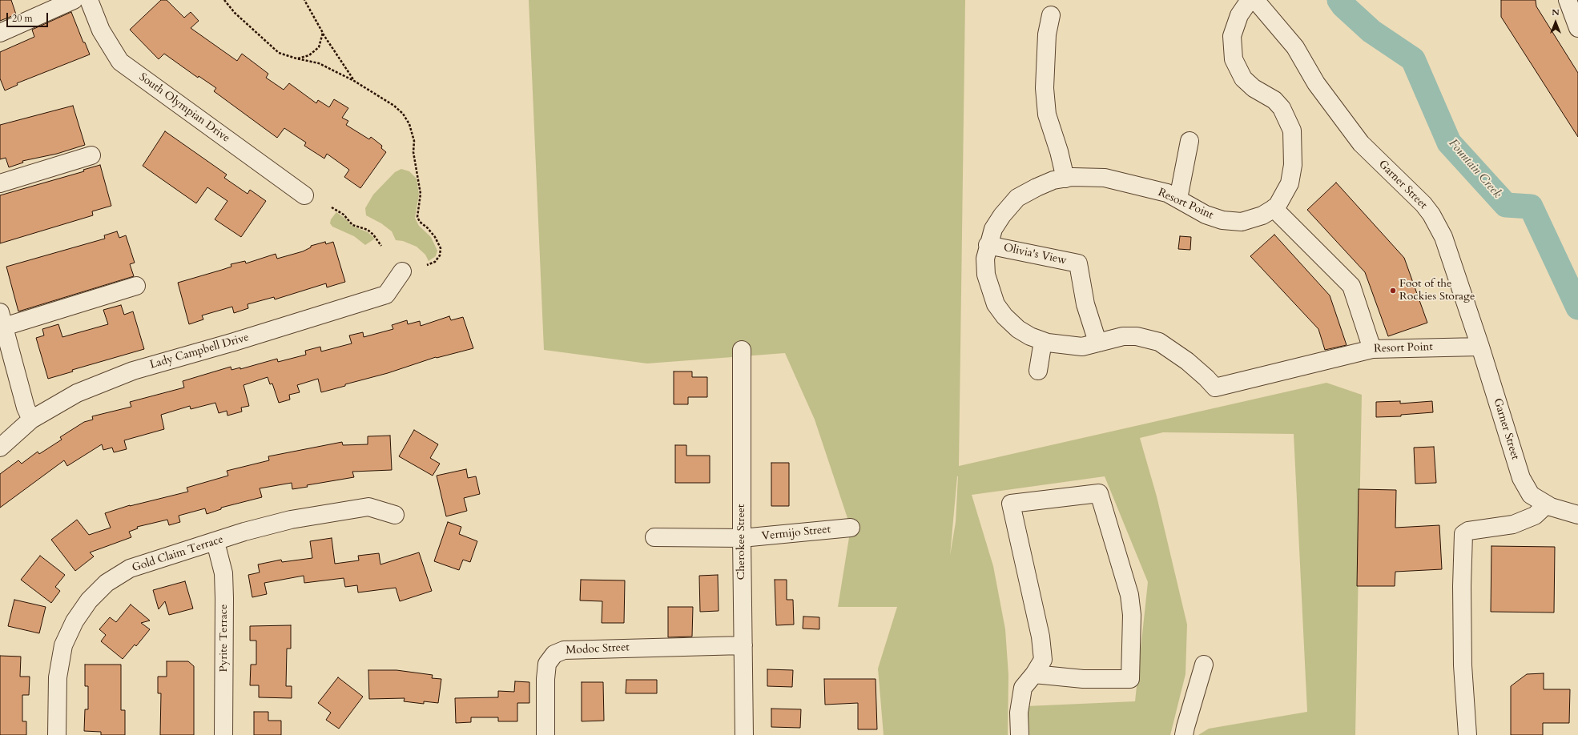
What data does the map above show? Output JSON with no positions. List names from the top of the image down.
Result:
{
  "streets": {
    "street": [
      "South Olympian Drive",
      "Garner Street",
      "Resort Point",
      "Olivia's View",
      "Lady Campbell Drive",
      "Vermijo Street",
      "Cherokee Street",
      "Gold Claim Terrace",
      "Pyrite Terrace",
      "Modoc Street"
    ]
  },
  "crossings": [
    ["Garner Street", "Resort Point"],
    ["Resort Point", "Olivia's View"],
    ["Vermijo Street", "Cherokee Street"],
    ["Cherokee Street", "Modoc Street"],
    ["Gold Claim Terrace", "Pyrite Terrace"]
  ],
  "water": ["Fountain Creek"],
  "places": ["Foot of the Rockies Storage"],
  "scale_bar": "20 m",
  "north": "top"
}
